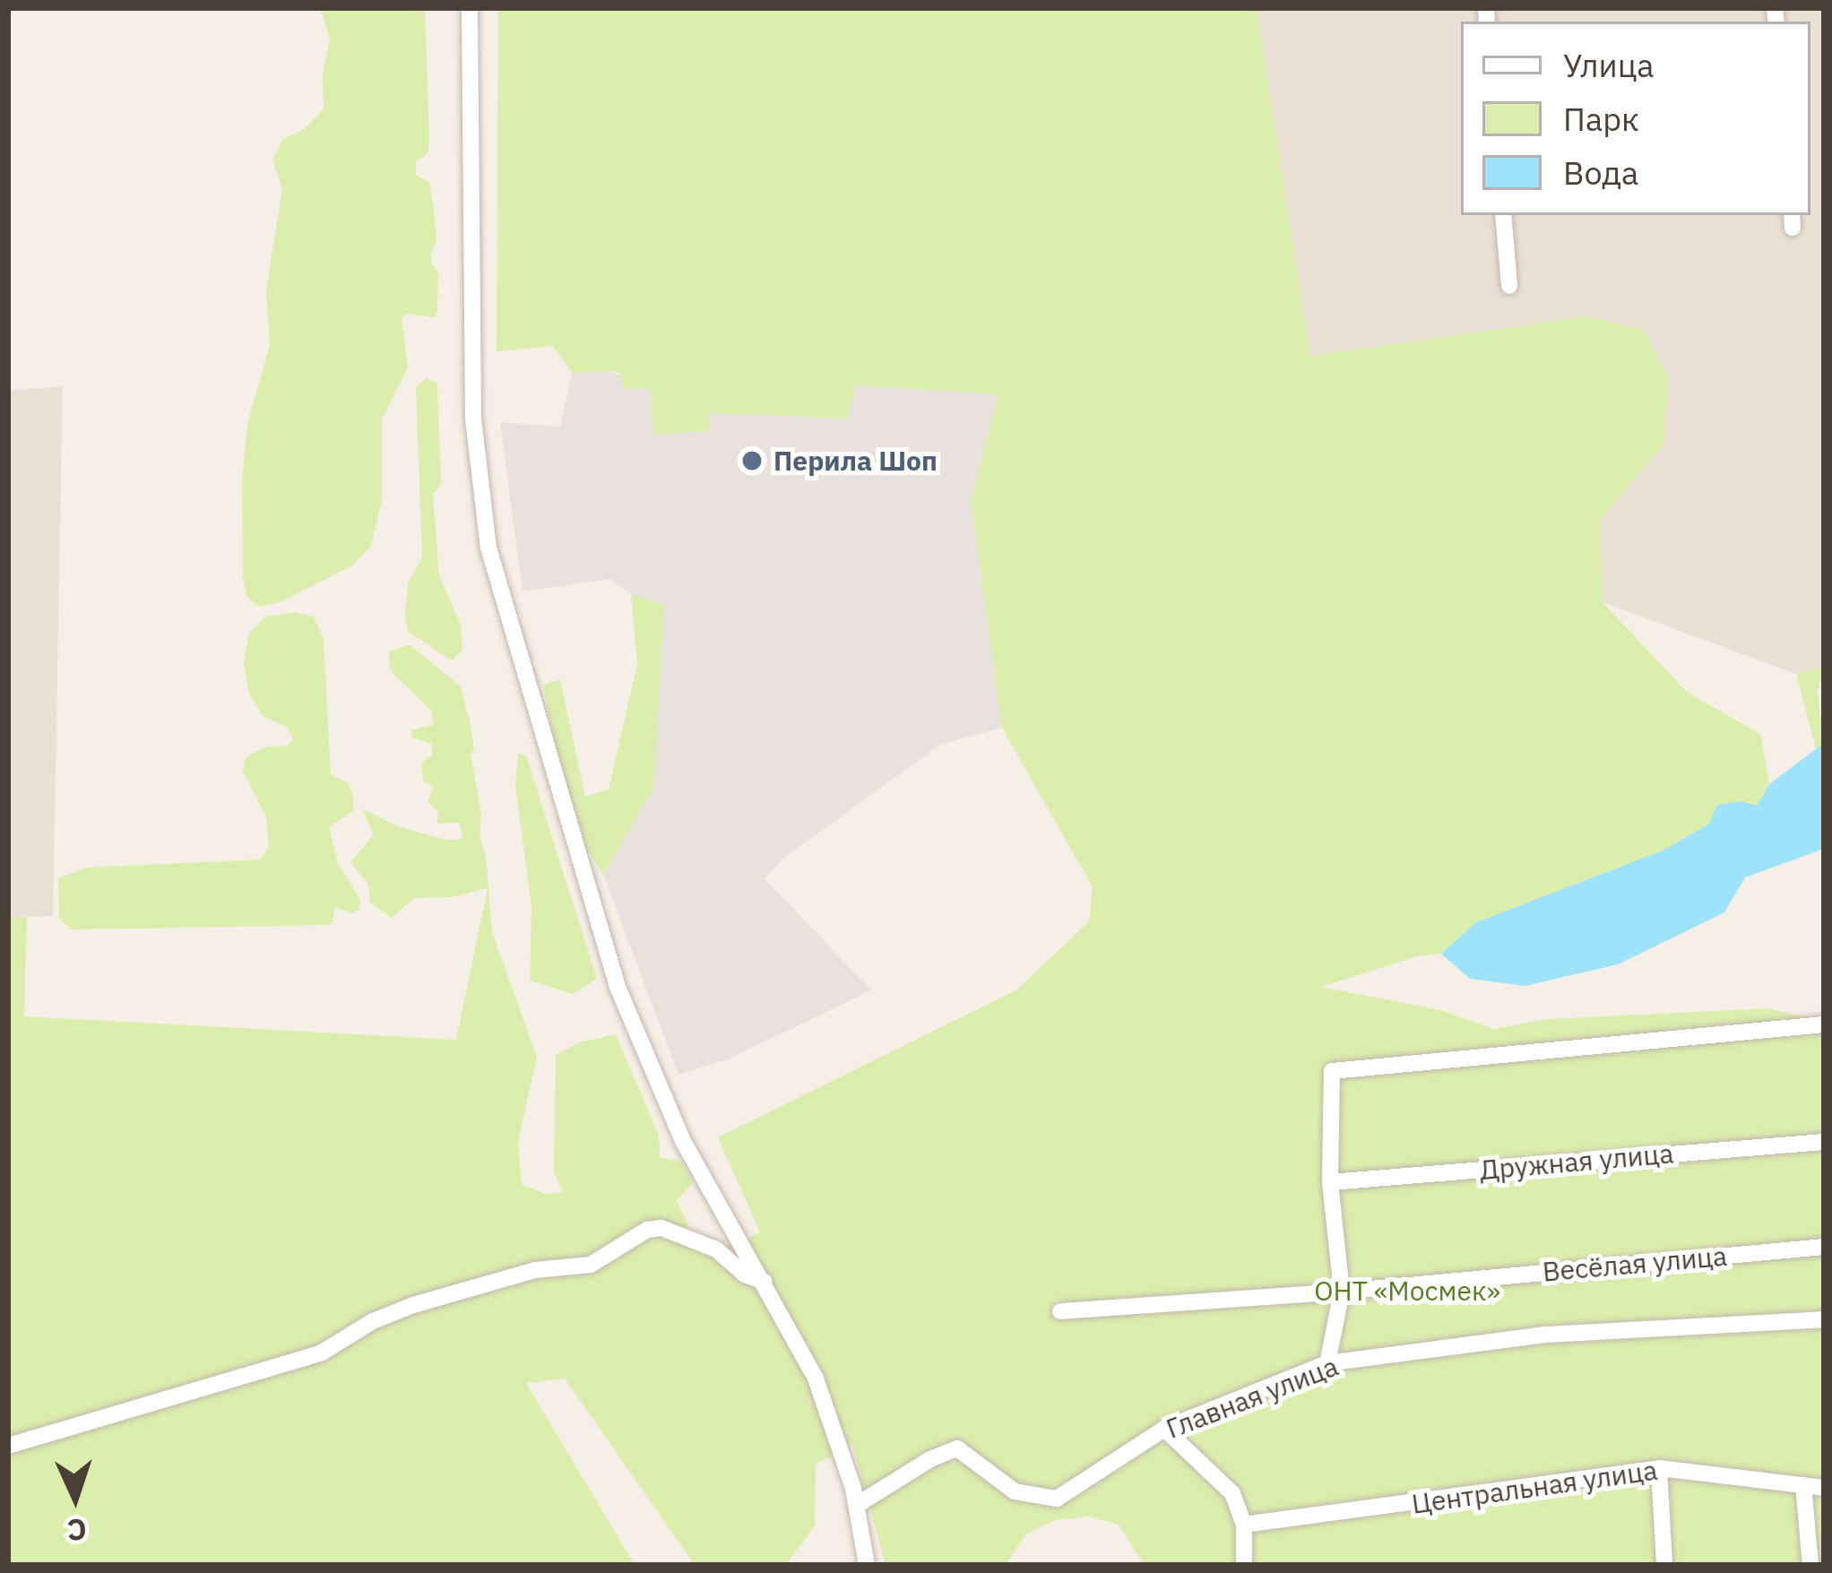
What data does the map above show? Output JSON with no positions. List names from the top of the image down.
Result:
{
  "streets": {
    "street": [
      "Дружная улица",
      "Весёлая улица",
      "Главная улица",
      "Центральная улица"
    ]
  },
  "parks": ["ОНТ «Мосмек»"],
  "places": ["Перила Шоп"],
  "legend": ["Улица", "Парк", "Вода"],
  "north": "bottom"
}
